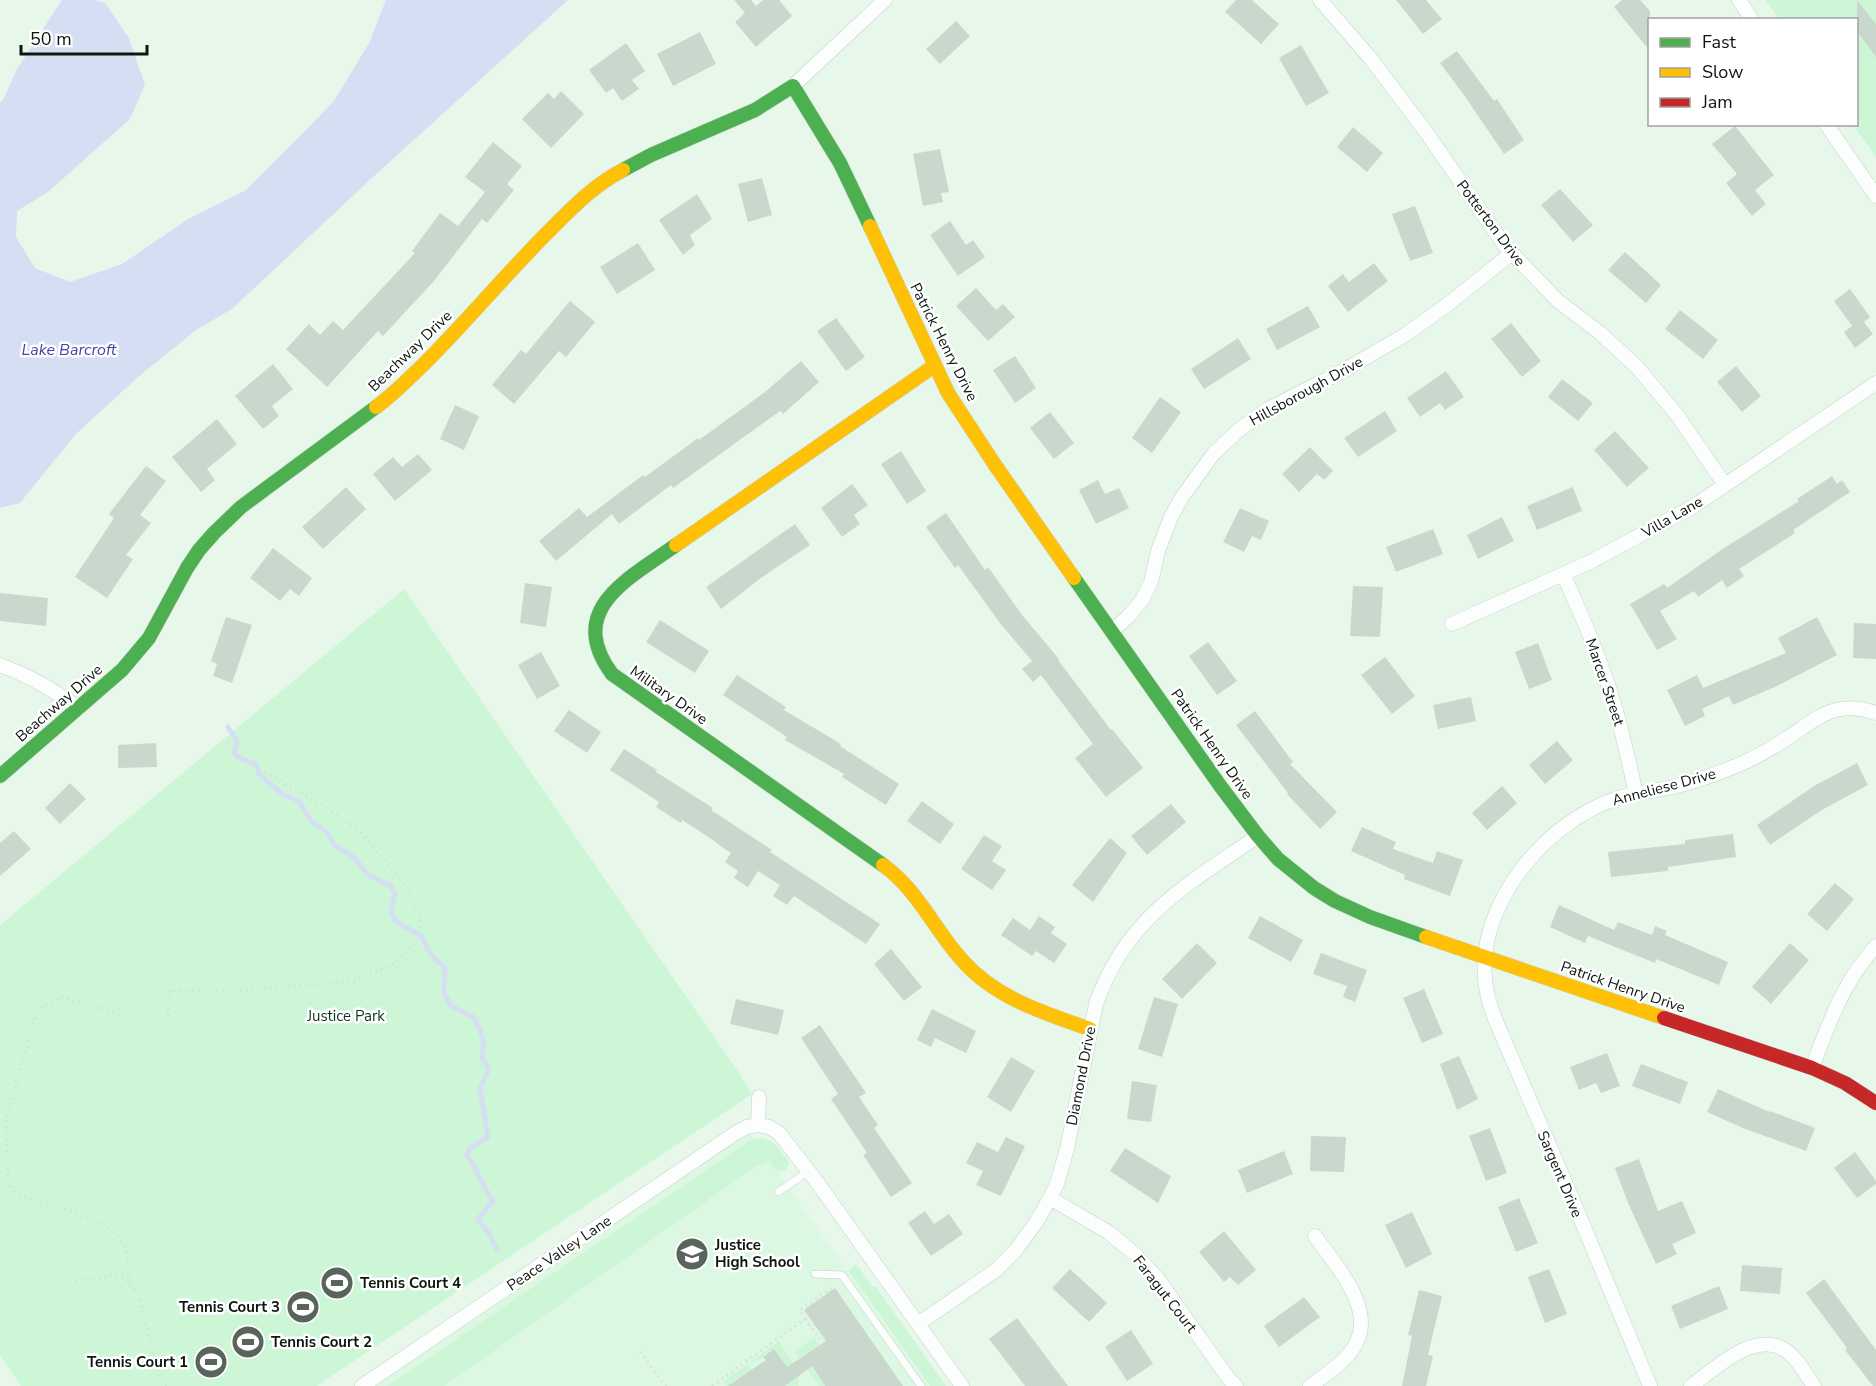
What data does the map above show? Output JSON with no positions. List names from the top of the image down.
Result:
{
  "streets": {
    "street": [
      "Potterton Drive",
      "Patrick Henry Drive",
      "Beachway Drive",
      "Hillsborough Drive",
      "Villa Lane",
      "Marcer Street",
      "Military Drive",
      "Anneliese Drive",
      "Diamond Drive",
      "Sargent Drive",
      "Peace Valley Lane",
      "Faragut Court"
    ]
  },
  "crossings": [
    ["Potterton Drive", "Hillsborough Drive"],
    ["Potterton Drive", "Villa Lane"],
    ["Patrick Henry Drive", "Beachway Drive"],
    ["Patrick Henry Drive", "Hillsborough Drive"],
    ["Patrick Henry Drive", "Military Drive"],
    ["Patrick Henry Drive", "Anneliese Drive"],
    ["Patrick Henry Drive", "Diamond Drive"],
    ["Patrick Henry Drive", "Sargent Drive"],
    ["Villa Lane", "Marcer Street"],
    ["Marcer Street", "Anneliese Drive"],
    ["Military Drive", "Diamond Drive"],
    ["Anneliese Drive", "Sargent Drive"],
    ["Diamond Drive", "Faragut Court"]
  ],
  "water": ["Lake Barcroft"],
  "parks": ["Justice Park"],
  "places": {
    "school or university": ["Justice High School"],
    "sports": [
      "Tennis Court 4",
      "Tennis Court 3",
      "Tennis Court 2",
      "Tennis Court 1"
    ]
  },
  "legend": ["Fast", "Slow", "Jam"],
  "scale_bar": "50 m"
}
